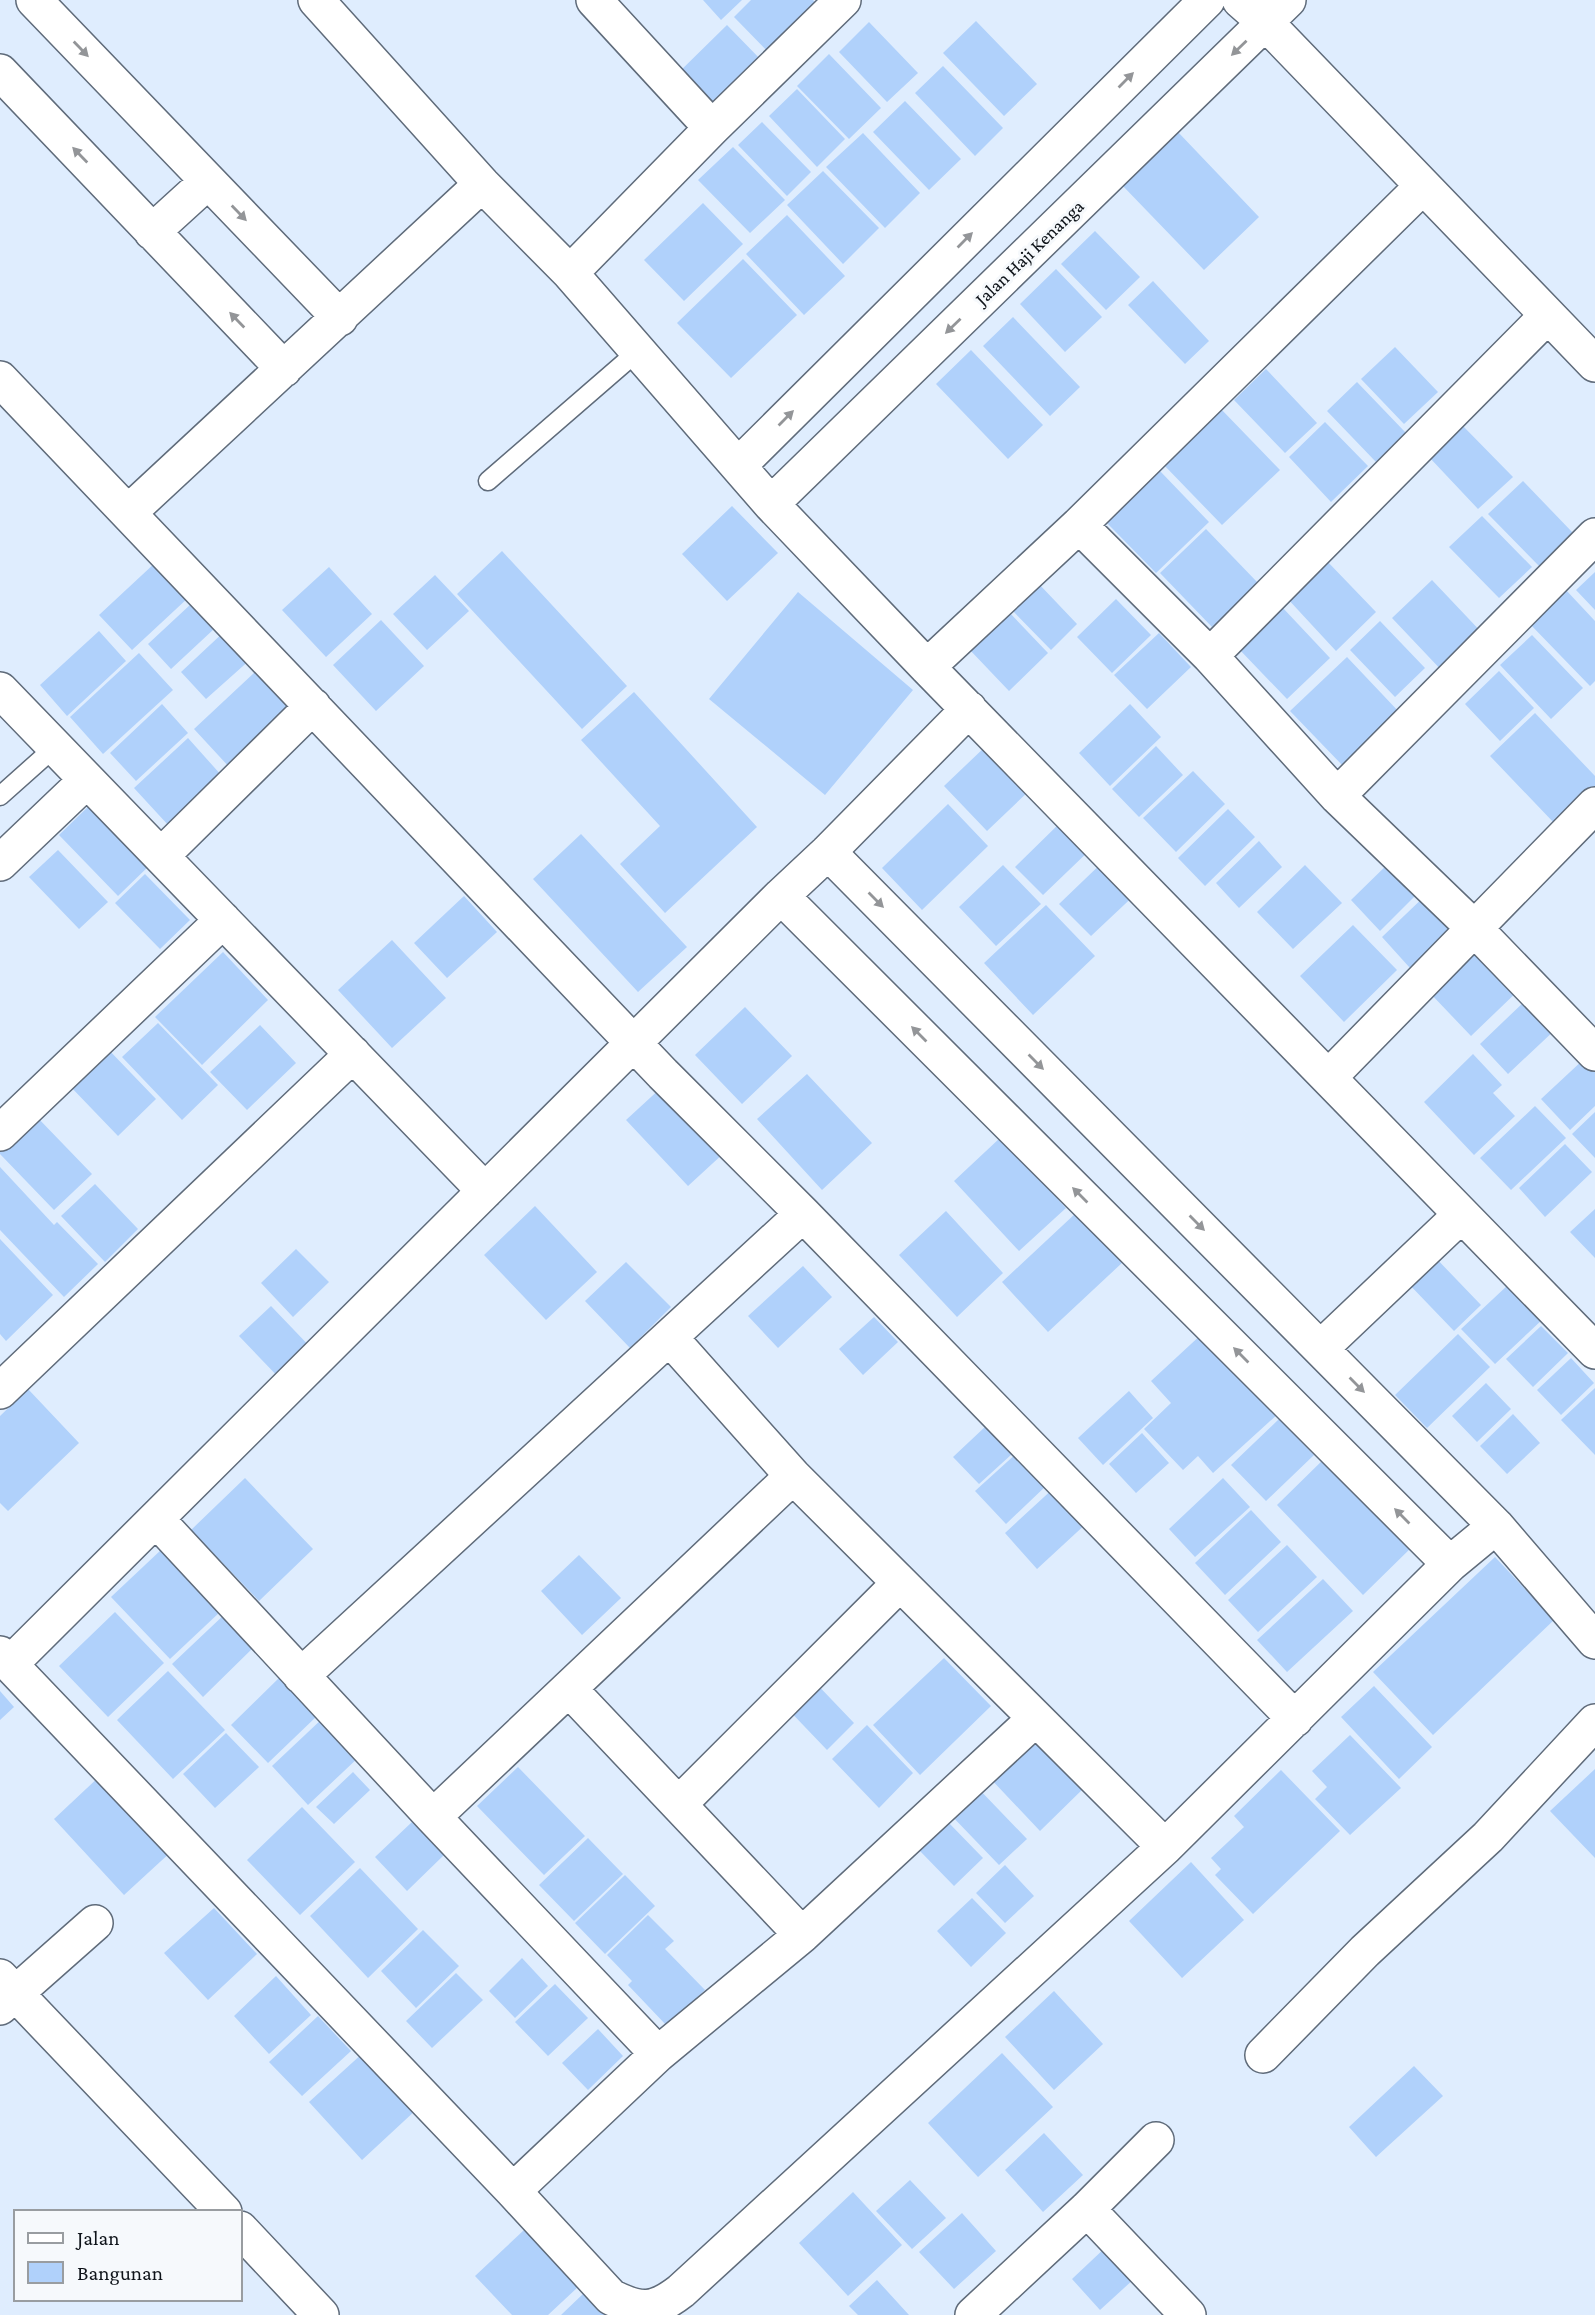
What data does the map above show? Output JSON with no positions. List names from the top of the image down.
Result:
{
  "streets": {
    "street": ["Jalan Haji Kenanga"]
  },
  "legend": ["Jalan", "Bangunan"]
}
